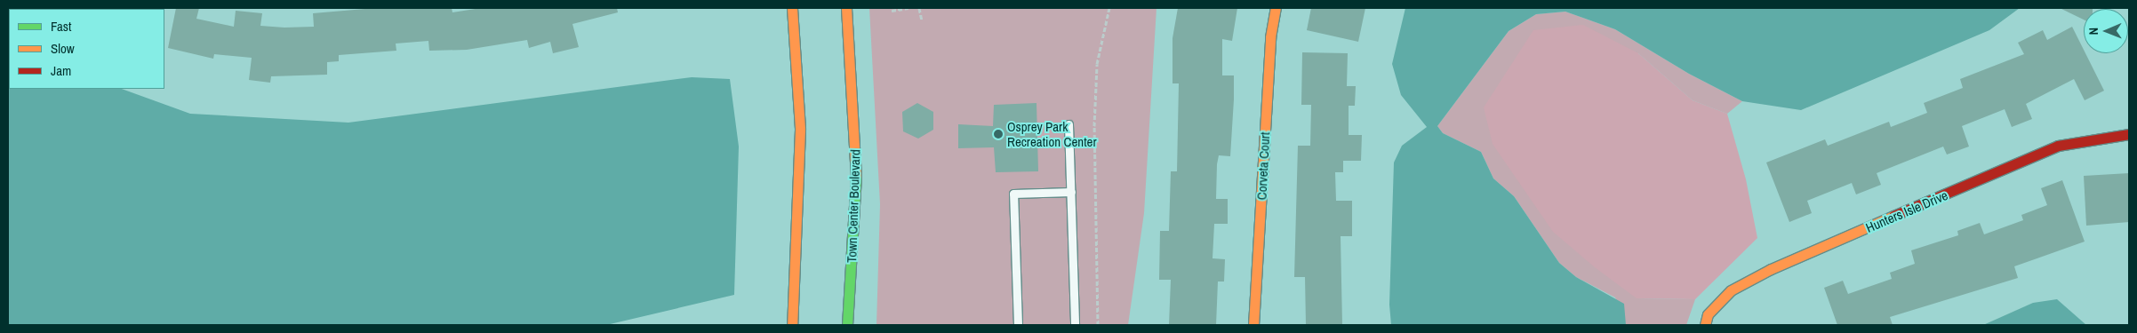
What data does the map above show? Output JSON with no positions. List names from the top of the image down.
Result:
{
  "streets": {
    "street": ["Corveta Court", "Town Center Boulevard", "Hunters Isle Drive"]
  },
  "places": ["Osprey Park Recreation Center"],
  "legend": ["Fast", "Slow", "Jam"],
  "north": "left"
}
